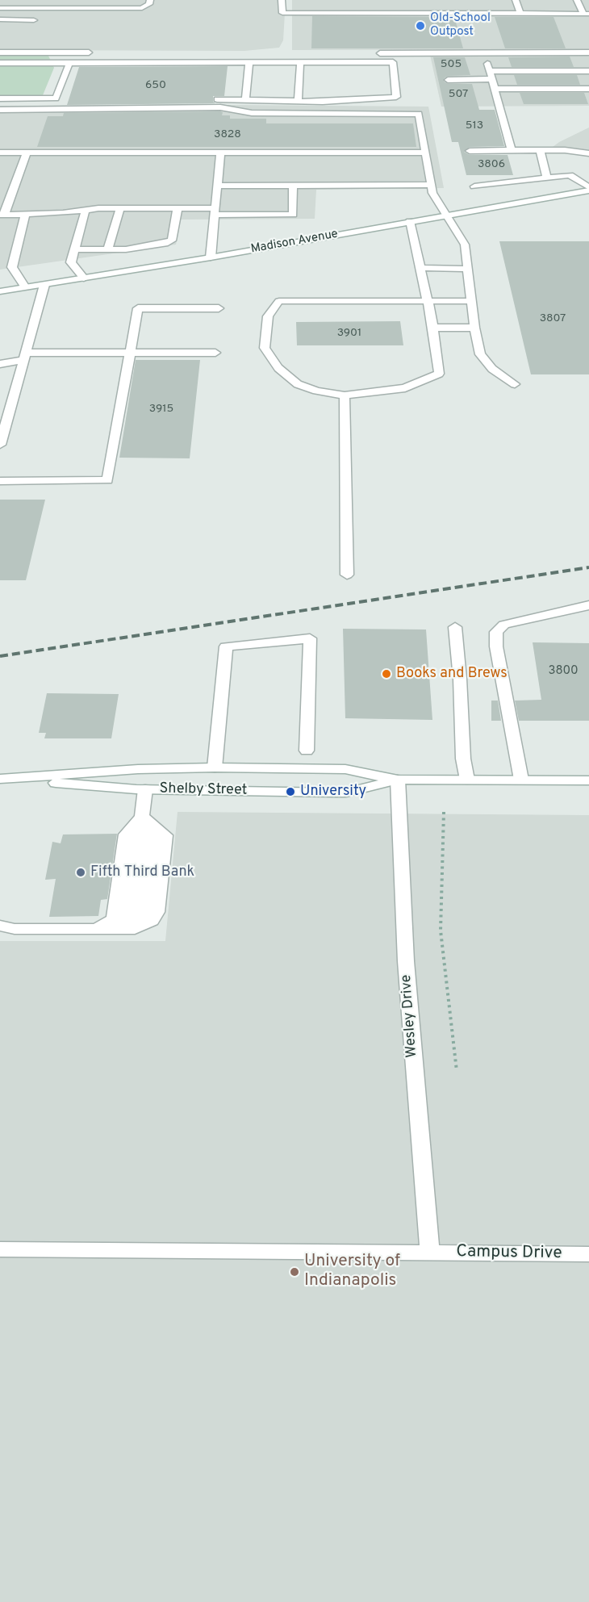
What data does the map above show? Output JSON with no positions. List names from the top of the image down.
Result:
{
  "streets": {
    "main road": [
      "Madison Avenue",
      "Shelby Street",
      "Wesley Drive",
      "Campus Drive"
    ]
  },
  "crossings": [
    ["Shelby Street", "Wesley Drive"],
    ["Wesley Drive", "Campus Drive"]
  ],
  "places": [
    "Old-School Outpost",
    "Books and Brews",
    "University",
    "Fifth Third Bank",
    "University of Indianapolis"
  ],
  "house_numbers": [
    "505",
    "650",
    "507",
    "513",
    "3828",
    "3806",
    "3807",
    "3901",
    "3915",
    "3800"
  ]
}
